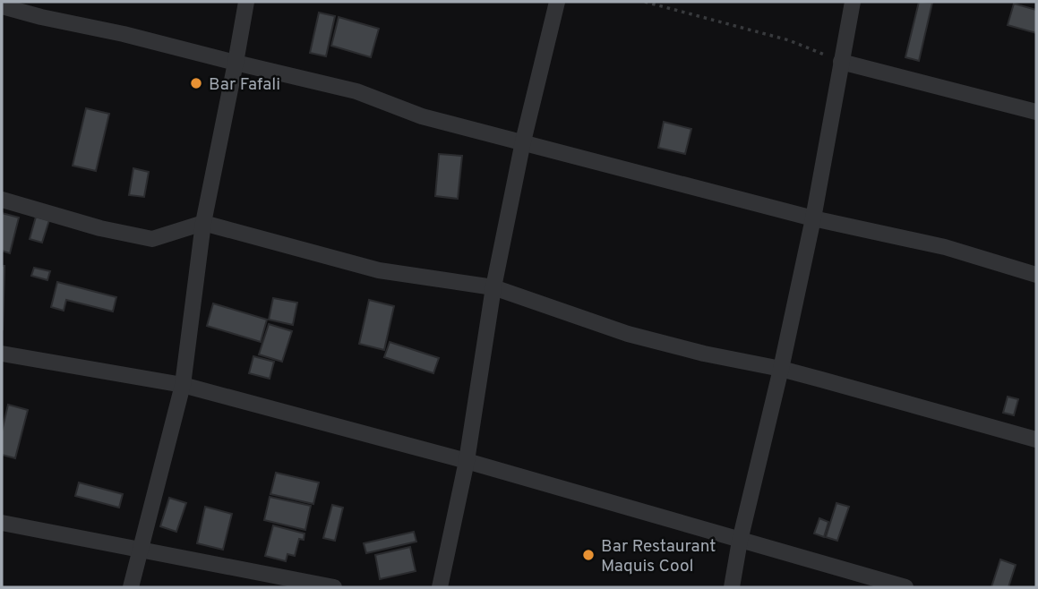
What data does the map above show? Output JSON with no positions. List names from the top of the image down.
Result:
{
  "places": ["Bar Fafali", "Bar Restaurant Maquis Cool"]
}
